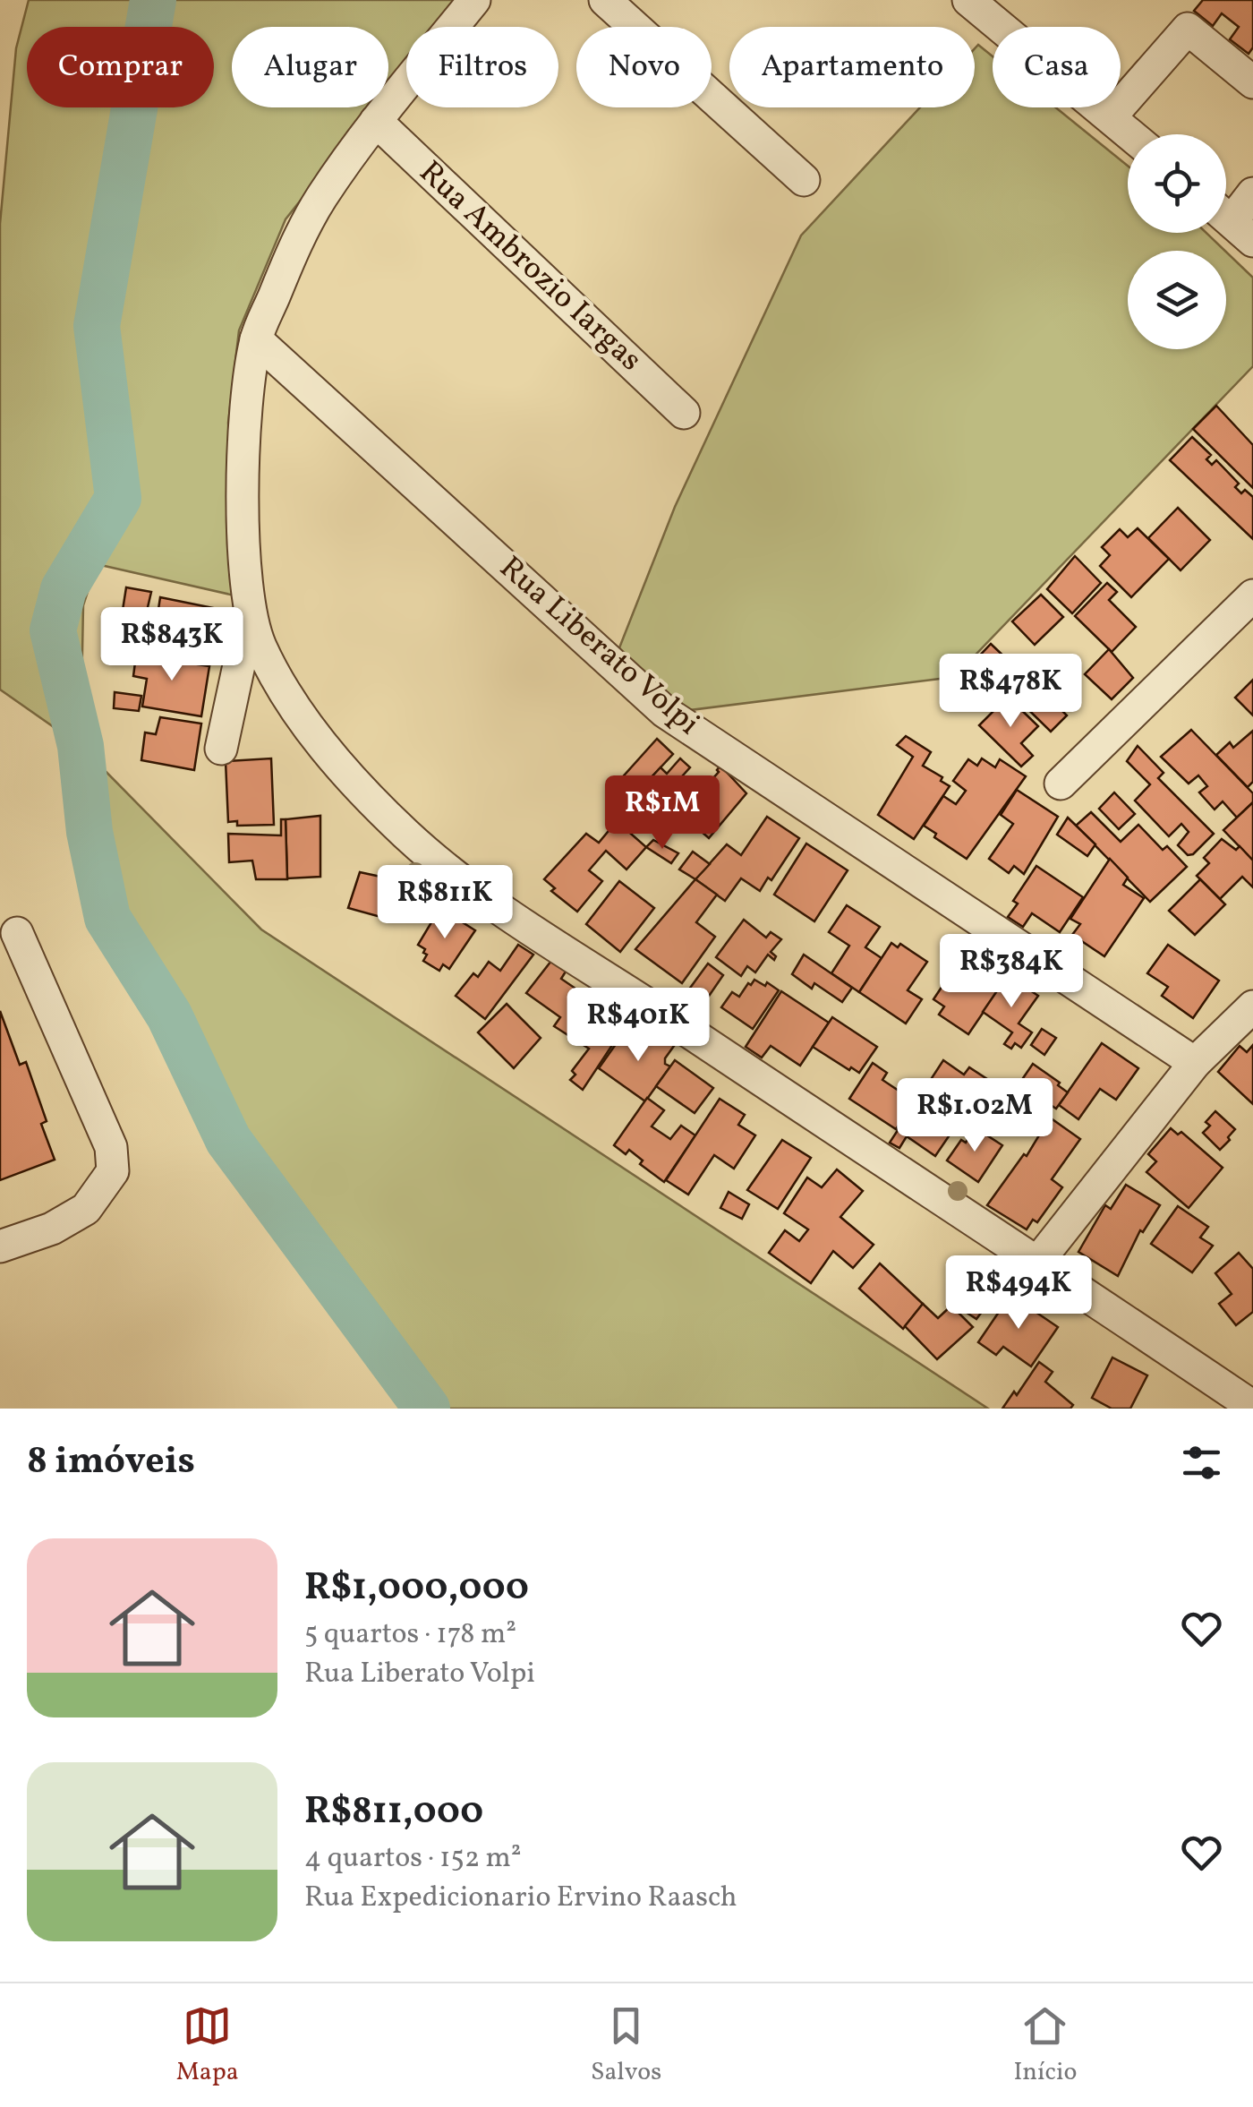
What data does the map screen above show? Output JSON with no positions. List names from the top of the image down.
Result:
{
  "streets": {
    "street": ["Rua Ambrozio Iargas", "Rua Liberato Volpi"]
  },
  "page": {
    "chip": [
      "Comprar",
      "Alugar",
      "Filtros",
      "Novo",
      "Apartamento",
      "Casa"
    ],
    "price": [
      "R$843K",
      "R$478K",
      "R$1M",
      "R$811K",
      "R$384K",
      "R$401K",
      "R$1.02M",
      "R$494K"
    ],
    "heading": "8 imóveis",
    "list": [
      {
        "name": "R$1,000,000",
        "note": "5 quartos · 178 m² · Rua Liberato Volpi"
      },
      {
        "name": "R$811,000",
        "note": "4 quartos · 152 m² · Rua Expedicionario Ervino Raasch"
      }
    ],
    "tabs": ["Mapa", "Salvos", "Início"]
  }
}
